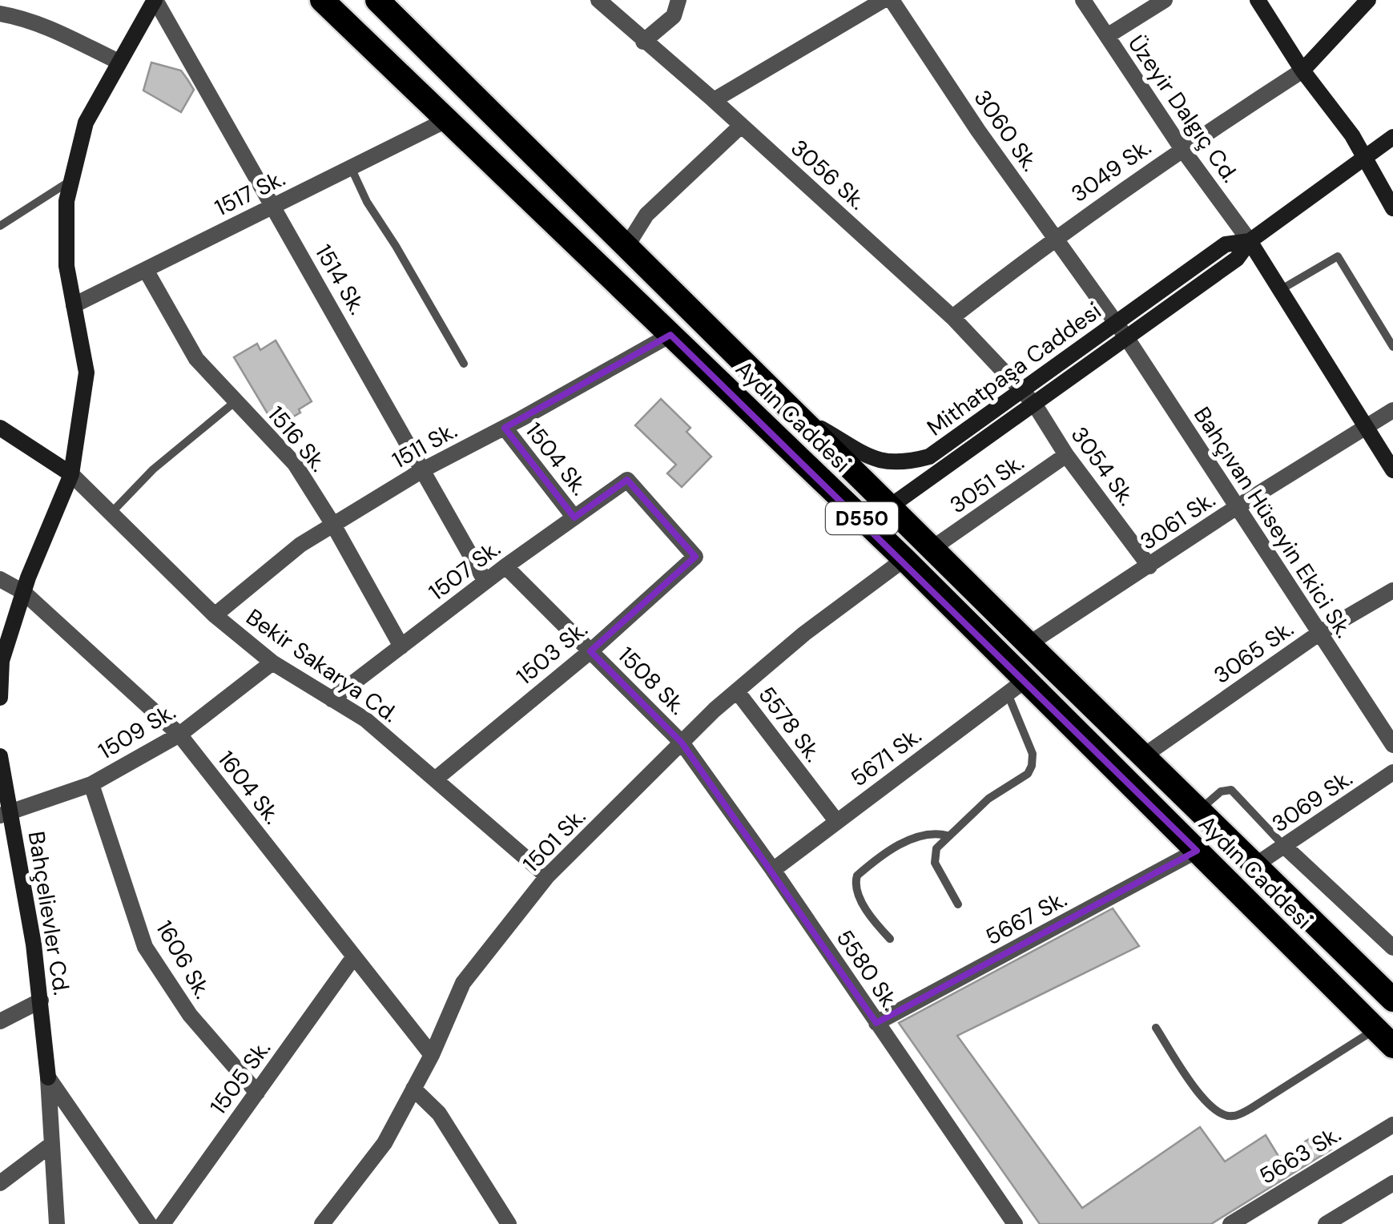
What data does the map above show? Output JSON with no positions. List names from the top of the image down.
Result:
{
  "streets": {
    "highway": ["Aydın Caddesi", "D550"],
    "main road": ["Mithatpaşa Caddesi", "Bekir Sakarya Cd.", "Bahçelievler Cd."],
    "street": [
      "Üzeyir Dalgıç Cd.",
      "3060 Sk.",
      "3049 Sk.",
      "3056 Sk.",
      "1517 Sk.",
      "1514 Sk.",
      "1516 Sk.",
      "1511 Sk.",
      "1504 Sk.",
      "3054 Sk.",
      "3051 Sk.",
      "3061 Sk.",
      "Bahçıvan Hüseyin Ekici Sk.",
      "1507 Sk.",
      "3065 Sk.",
      "1503 Sk.",
      "1508 Sk.",
      "5578 Sk.",
      "1509 Sk.",
      "5671 Sk.",
      "1604 Sk.",
      "3069 Sk.",
      "1501 Sk.",
      "5667 Sk.",
      "1606 Sk.",
      "5580 Sk.",
      "1505 Sk.",
      "5663 Sk."
    ]
  },
  "crossings": [
    ["Üzeyir Dalgıç Cd.", "3049 Sk."],
    ["Üzeyir Dalgıç Cd.", "Mithatpaşa Caddesi"],
    ["3060 Sk.", "3049 Sk."],
    ["3060 Sk.", "Mithatpaşa Caddesi"],
    ["3060 Sk.", "Bahçıvan Hüseyin Ekici Sk."],
    ["3049 Sk.", "3056 Sk."],
    ["3056 Sk.", "Mithatpaşa Caddesi"],
    ["3056 Sk.", "3054 Sk."],
    ["1517 Sk.", "1514 Sk."],
    ["1517 Sk.", "Aydın Caddesi"],
    ["1517 Sk.", "1516 Sk."],
    ["1514 Sk.", "1511 Sk."],
    ["1514 Sk.", "1507 Sk."],
    ["Mithatpaşa Caddesi", "Aydın Caddesi"],
    ["Mithatpaşa Caddesi", "3054 Sk."],
    ["Mithatpaşa Caddesi", "Bahçıvan Hüseyin Ekici Sk."],
    ["Aydın Caddesi", "1511 Sk."],
    ["Aydın Caddesi", "3051 Sk."],
    ["Aydın Caddesi", "3061 Sk."],
    ["Aydın Caddesi", "3065 Sk."],
    ["Aydın Caddesi", "5671 Sk."],
    ["Aydın Caddesi", "3069 Sk."],
    ["Aydın Caddesi", "1501 Sk."],
    ["Aydın Caddesi", "5667 Sk."],
    ["1516 Sk.", "1511 Sk."],
    ["1516 Sk.", "1507 Sk."],
    ["1511 Sk.", "1504 Sk."],
    ["1511 Sk.", "Bekir Sakarya Cd."],
    ["1504 Sk.", "1507 Sk."],
    ["3054 Sk.", "3051 Sk."],
    ["3054 Sk.", "3061 Sk."],
    ["3061 Sk.", "Bahçıvan Hüseyin Ekici Sk."],
    ["Bahçıvan Hüseyin Ekici Sk.", "3065 Sk."],
    ["1507 Sk.", "1503 Sk."],
    ["1507 Sk.", "Bekir Sakarya Cd."],
    ["1507 Sk.", "1508 Sk."],
    ["1503 Sk.", "Bekir Sakarya Cd."],
    ["1503 Sk.", "1508 Sk."],
    ["Bekir Sakarya Cd.", "1509 Sk."],
    ["Bekir Sakarya Cd.", "1501 Sk."],
    ["1508 Sk.", "1501 Sk."],
    ["1508 Sk.", "5580 Sk."],
    ["5578 Sk.", "5671 Sk."],
    ["5578 Sk.", "1501 Sk."],
    ["1509 Sk.", "1604 Sk."],
    ["1509 Sk.", "Bahçelievler Cd."],
    ["1509 Sk.", "1606 Sk."],
    ["5671 Sk.", "5580 Sk."],
    ["1604 Sk.", "1501 Sk."],
    ["1604 Sk.", "1505 Sk."],
    ["1501 Sk.", "5580 Sk."],
    ["5667 Sk.", "5580 Sk."],
    ["1606 Sk.", "1505 Sk."]
  ]
}
